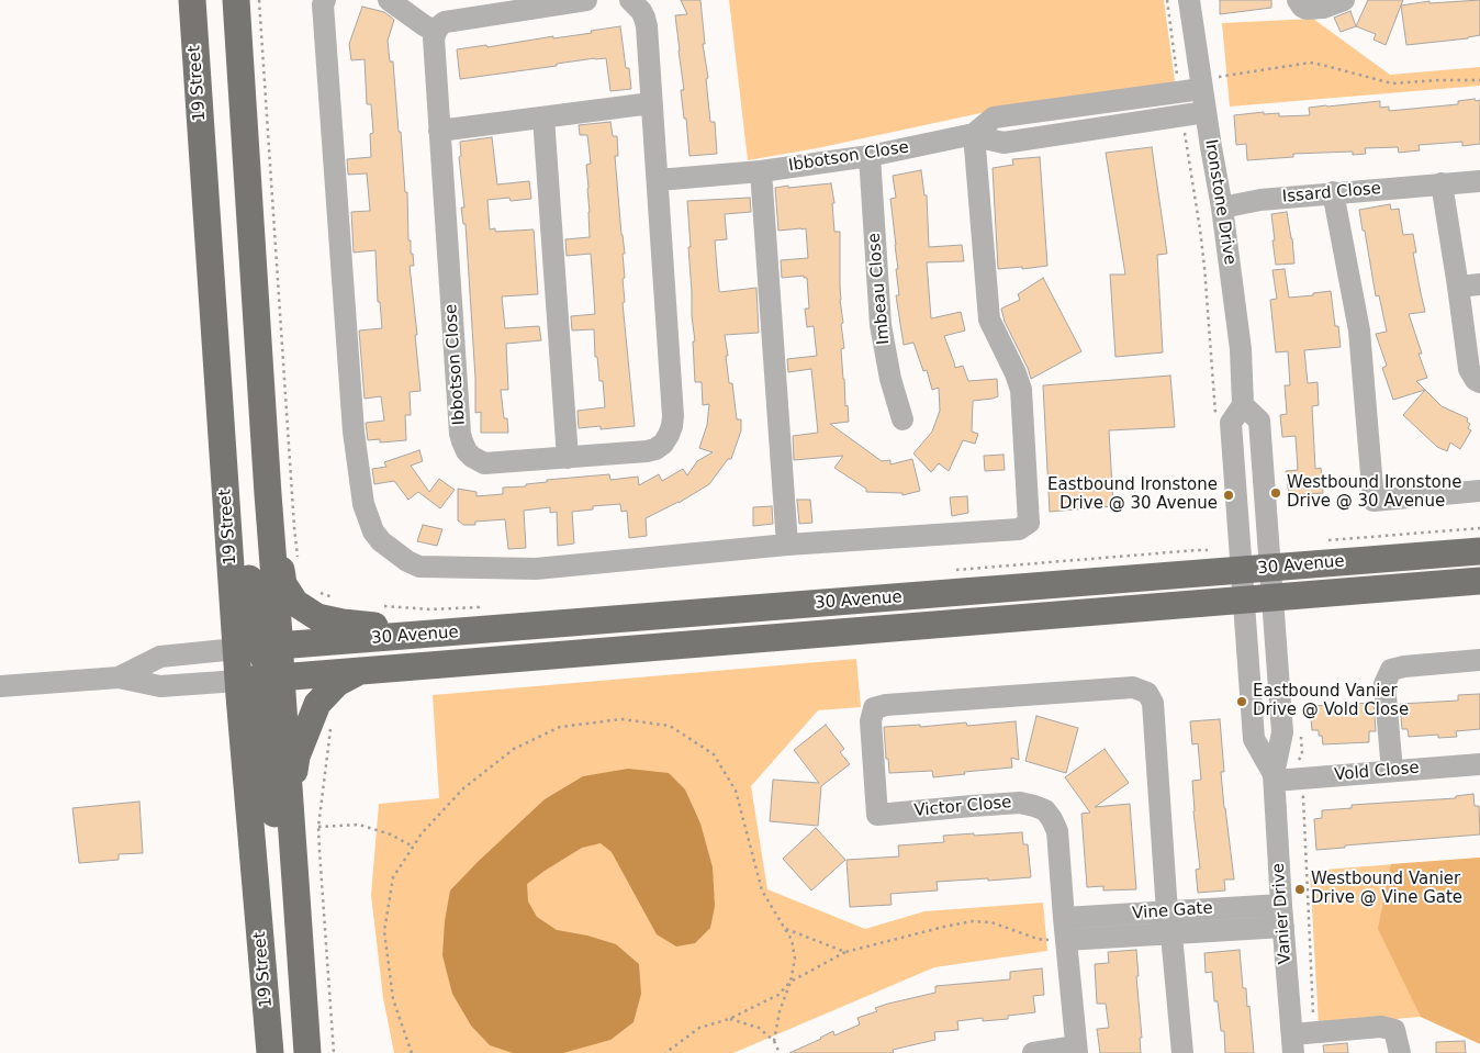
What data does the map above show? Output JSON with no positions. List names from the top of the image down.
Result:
{
  "streets": {
    "main road": ["19 Street", "30 Avenue"],
    "street": [
      "Ibbotson Close",
      "Issard Close",
      "Ironstone Drive",
      "Imbeau Close",
      "Vold Close",
      "Victor Close",
      "Vine Gate",
      "Vanier Drive"
    ]
  },
  "crossings": [
    ["19 Street", "30 Avenue"],
    ["Ibbotson Close", "Ironstone Drive"],
    ["Ibbotson Close", "Imbeau Close"],
    ["Issard Close", "Ironstone Drive"],
    ["Ironstone Drive", "30 Avenue"],
    ["Ironstone Drive", "Vanier Drive"],
    ["30 Avenue", "Vanier Drive"],
    ["Vold Close", "Vanier Drive"],
    ["Victor Close", "Vine Gate"],
    ["Vine Gate", "Vanier Drive"]
  ],
  "places": [
    "Westbound Ironstone Drive @ 30 Avenue",
    "Eastbound Ironstone Drive @ 30 Avenue",
    "Eastbound Vanier Drive @ Vold Close",
    "Westbound Vanier Drive @ Vine Gate"
  ]
}
